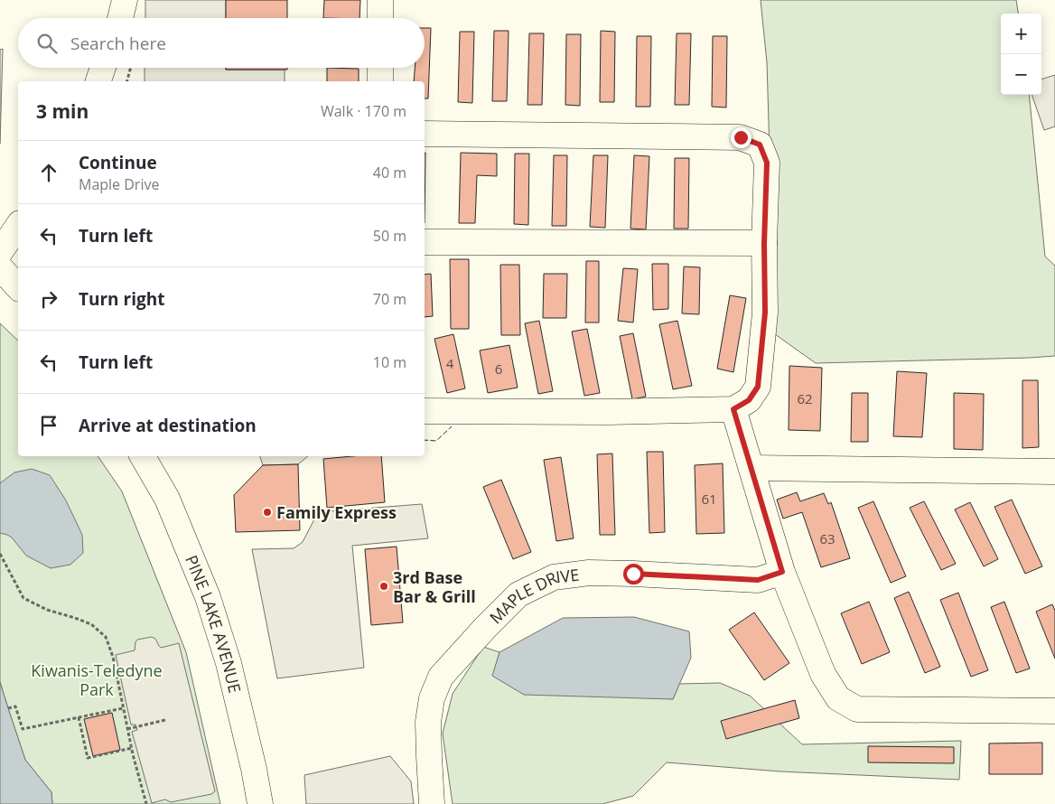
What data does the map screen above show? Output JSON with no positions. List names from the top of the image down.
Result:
{
  "streets": {
    "street": ["MAPLE DRIVE", "PINE LAKE AVENUE"]
  },
  "parks": ["Kiwanis-Teledyne Park"],
  "places": ["Family Express", "3rd Base Bar & Grill"],
  "house_numbers": [
    "4",
    "6",
    "62",
    "61",
    "63"
  ],
  "page": {
    "map_buttons": ["+", "−"],
    "search": "Search here",
    "heading": ["3 min", "Walk · 170 m"],
    "list": [
      ["Continue", "Maple Drive", "40 m"],
      ["Turn left", "50 m"],
      ["Turn right", "70 m"],
      ["Turn left", "10 m"],
      "Arrive at destination"
    ]
  }
}
